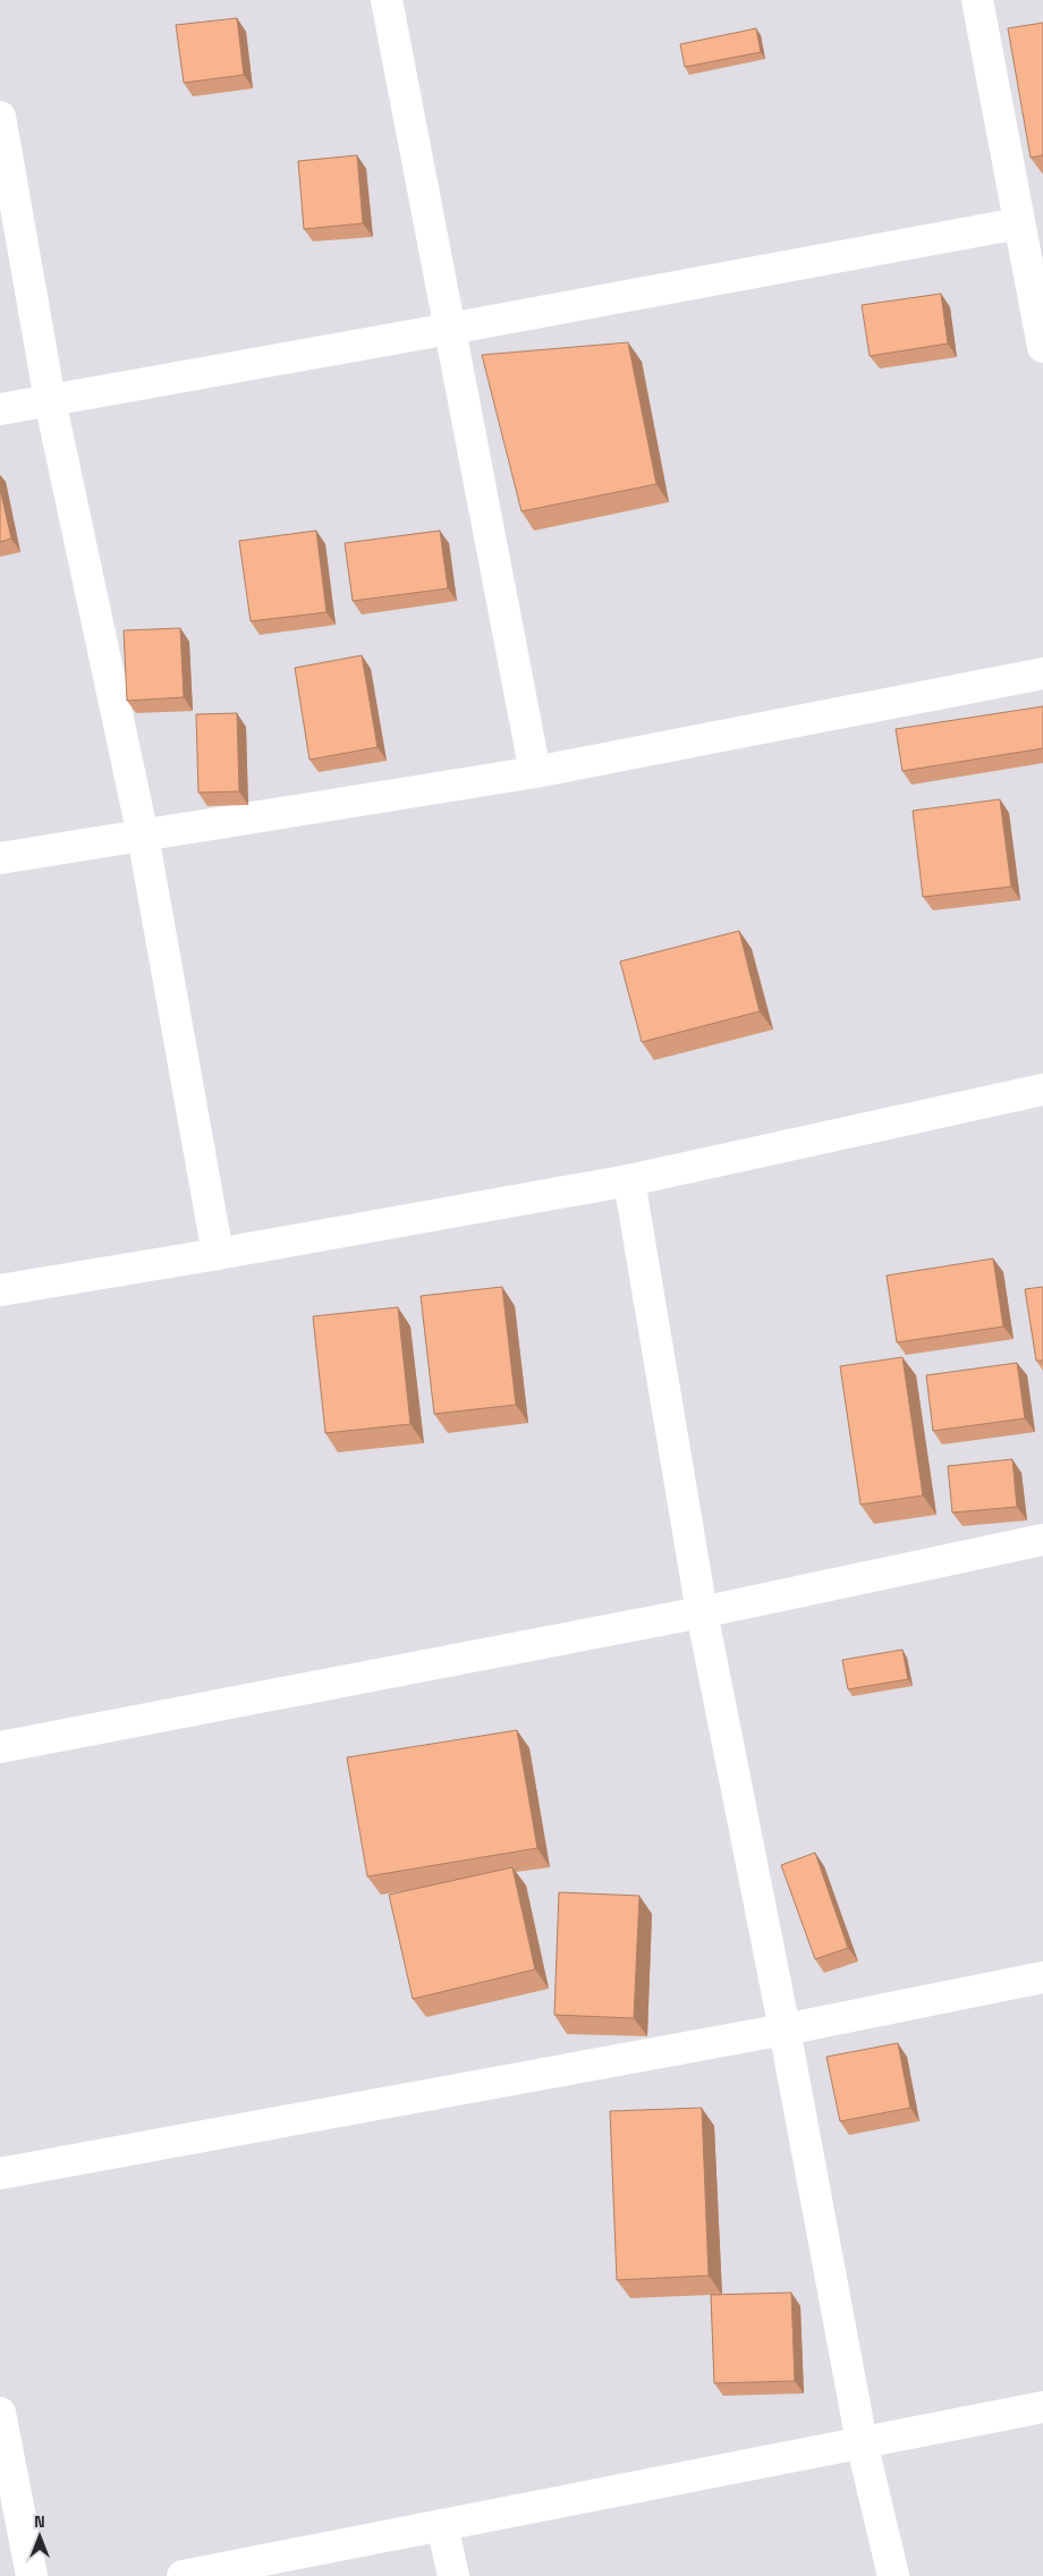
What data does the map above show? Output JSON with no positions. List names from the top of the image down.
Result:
{
  "north": "top"
}
